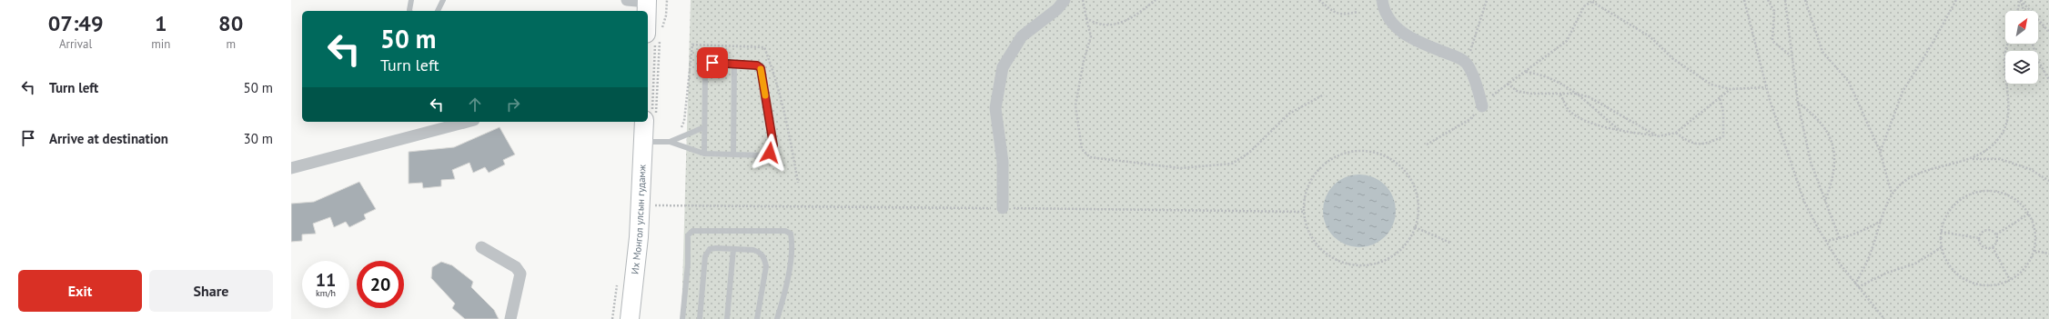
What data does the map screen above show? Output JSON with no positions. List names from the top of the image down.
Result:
{
  "streets": {
    "main road": ["Их Монгол улсын гудамж"]
  },
  "north": "top right",
  "page": {
    "eta": [
      "07:49",
      "Arrival",
      "1",
      "min",
      "80",
      "m"
    ],
    "turn": ["50 m", "Turn left"],
    "list": [
      {
        "name": "Turn left",
        "value": "50 m"
      },
      {
        "name": "Arrive at destination",
        "value": "30 m"
      }
    ],
    "speed": "11 km/h",
    "limit": "20",
    "buttons": ["Exit", "Share"]
  }
}
